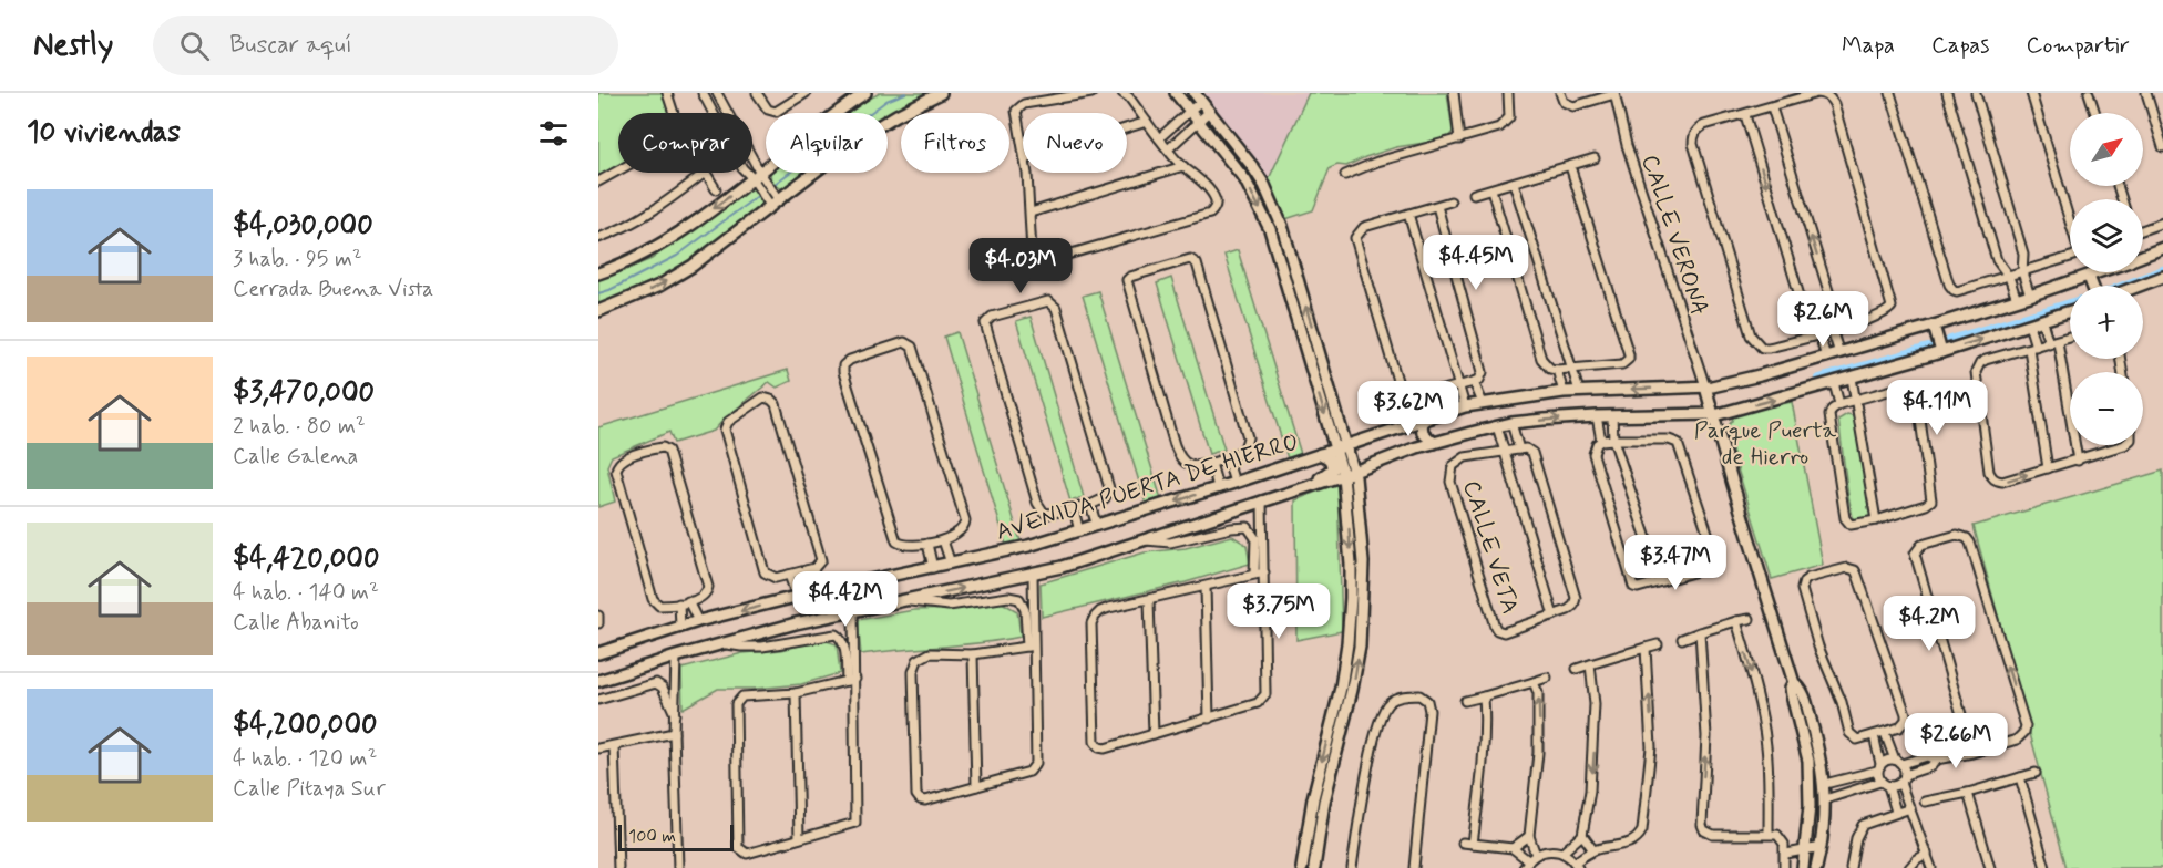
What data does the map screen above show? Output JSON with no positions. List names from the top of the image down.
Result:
{
  "streets": {
    "street": ["CALLE VERONA", "AVENIDA PUERTA DE HIERRO", "CALLE VETA"]
  },
  "crossings": [
    ["CALLE VERONA", "AVENIDA PUERTA DE HIERRO"]
  ],
  "parks": ["Parque Puerta de Hierro"],
  "scale_bar": "100 m",
  "north": "top right",
  "page": {
    "header": "Nestly",
    "search": "Buscar aquí",
    "nav": ["Mapa", "Capas", "Compartir"],
    "heading": "10 viviendas",
    "map_buttons": ["+", "−"],
    "chip": [
      "Comprar",
      "Alquilar",
      "Filtros",
      "Nuevo"
    ],
    "list": [
      {
        "name": "$4,030,000",
        "note": "3 hab. · 95 m² · Cerrada Buena Vista"
      },
      {
        "name": "$3,470,000",
        "note": "2 hab. · 80 m² · Calle Galena"
      },
      {
        "name": "$4,420,000",
        "note": "4 hab. · 140 m² · Calle Abanito"
      },
      {
        "name": "$4,200,000",
        "note": "4 hab. · 120 m² · Calle Pitaya Sur"
      }
    ],
    "price": [
      "$4.45M",
      "$4.03M",
      "$2.6M",
      "$4.11M",
      "$3.62M",
      "$3.47M",
      "$4.42M",
      "$3.75M",
      "$4.2M",
      "$2.66M"
    ],
    "scale": "100 m"
  }
}
